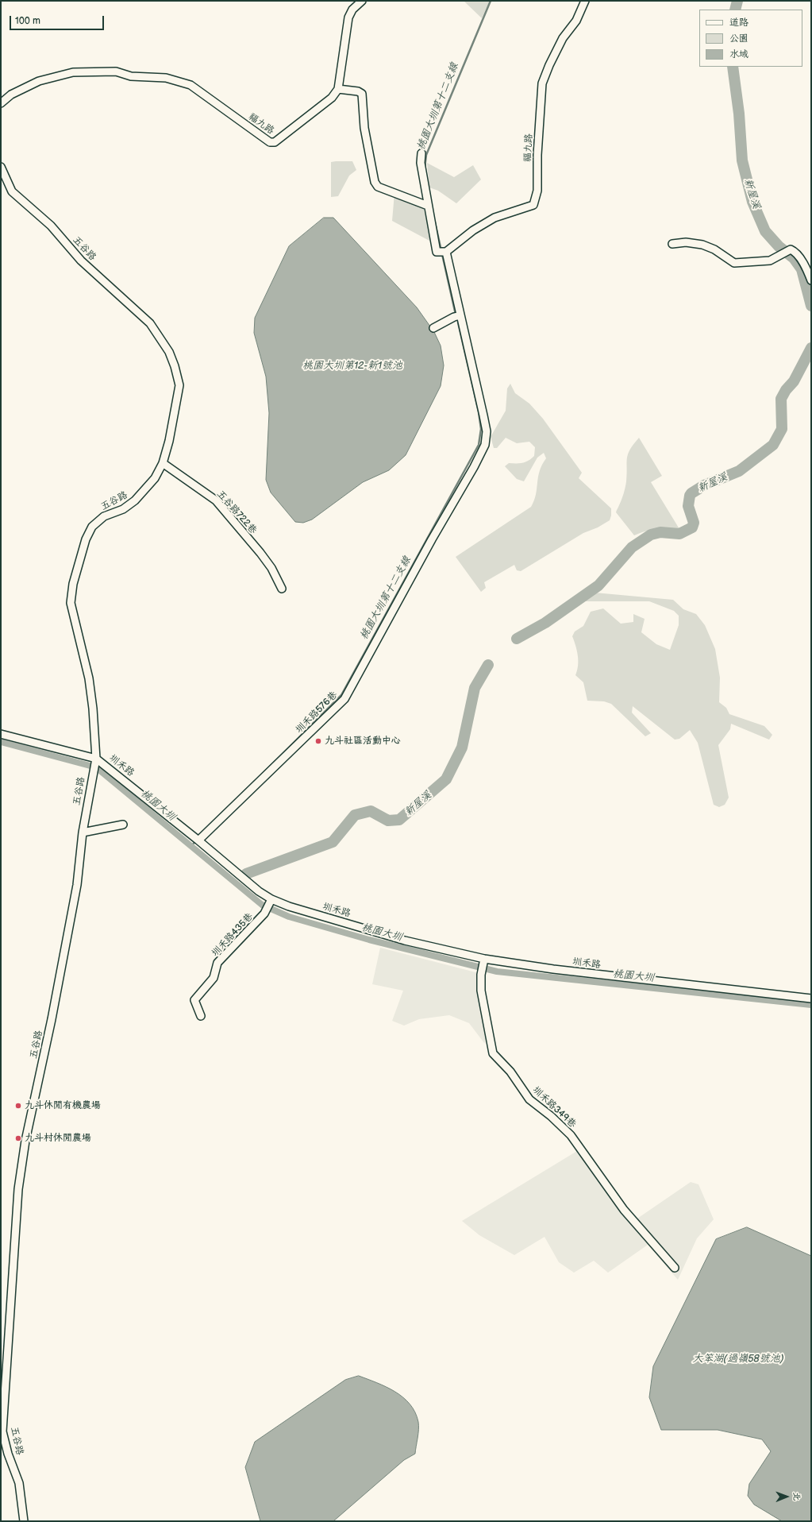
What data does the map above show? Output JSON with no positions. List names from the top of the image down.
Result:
{
  "streets": {
    "street": [
      "福九路",
      "五谷路",
      "五谷路722巷",
      "圳禾路576巷",
      "圳禾路",
      "圳禾路435巷",
      "圳禾路349巷"
    ]
  },
  "crossings": [
    ["福九路", "圳禾路576巷"],
    ["五谷路", "五谷路722巷"],
    ["五谷路", "圳禾路"],
    ["圳禾路576巷", "圳禾路"],
    ["圳禾路", "圳禾路435巷"],
    ["圳禾路", "圳禾路349巷"]
  ],
  "water": [
    "桃園大圳第十二支線",
    "新屋溪",
    "桃園大圳第12-新1號池",
    "桃園大圳",
    "大笨湖(過嶺58號池)"
  ],
  "places": ["九斗社區活動中心", "九斗休閒有機農場", "九斗村休閒農場"],
  "legend": ["道路", "公園", "水域"],
  "scale_bar": "100 m",
  "north": "right"
}
